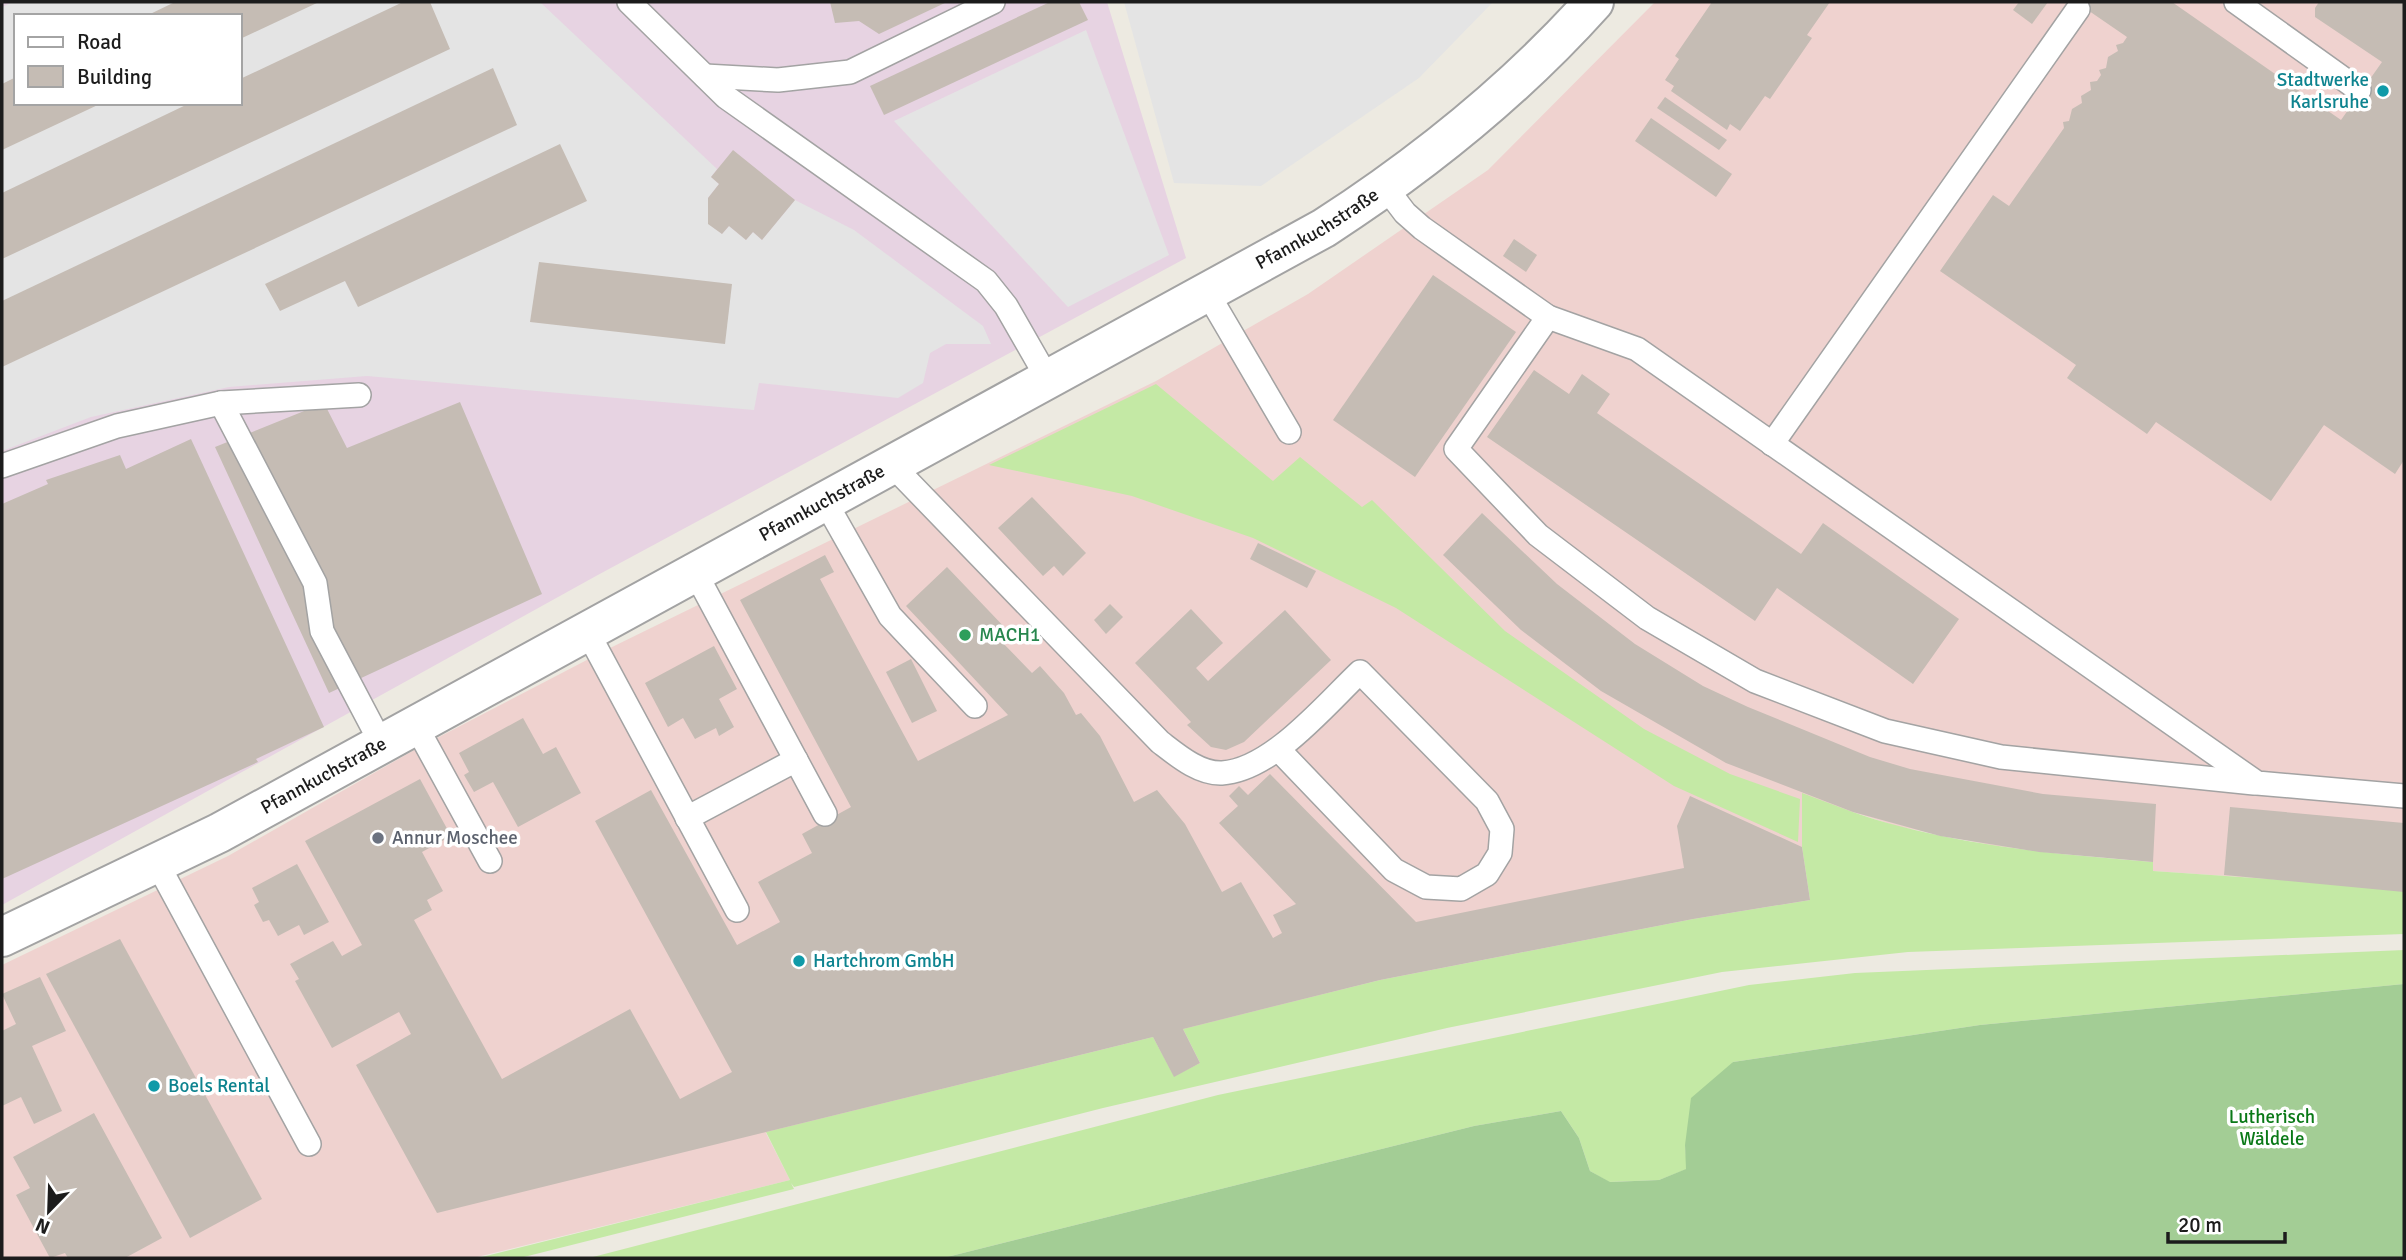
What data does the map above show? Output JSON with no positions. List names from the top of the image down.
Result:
{
  "streets": {
    "street": ["Pfannkuchstraße"]
  },
  "parks": ["Lutherisch Wäldele"],
  "places": [
    "Stadtwerke Karlsruhe",
    "MACH1",
    "Annur Moschee",
    "Hartchrom GmbH",
    "Boels Rental"
  ],
  "legend": ["Road", "Building"],
  "scale_bar": "20 m",
  "north": "bottom left"
}
